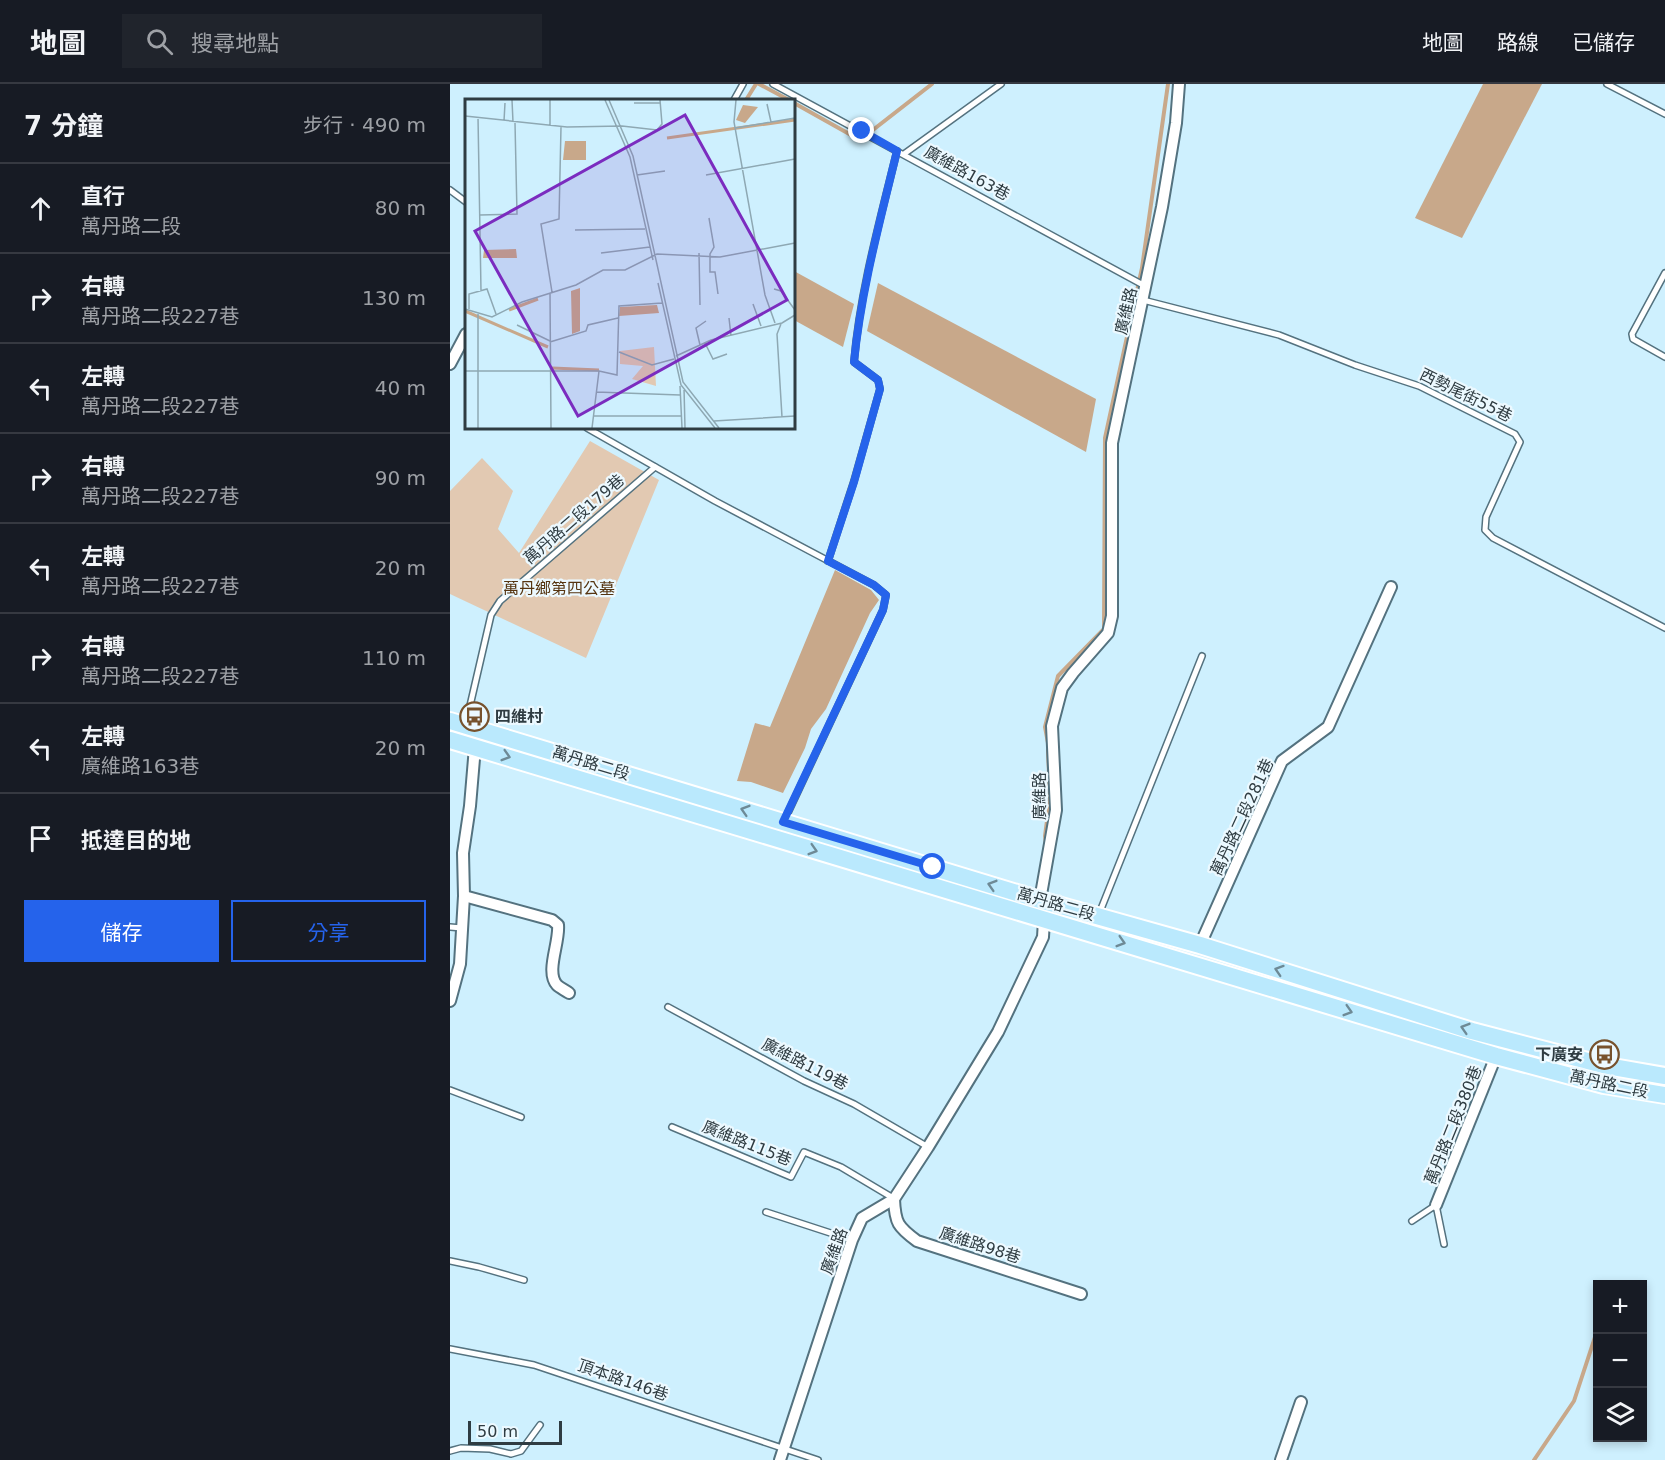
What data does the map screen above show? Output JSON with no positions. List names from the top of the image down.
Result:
{
  "streets": {
    "main road": ["萬丹路二段"],
    "street": [
      "廣維路",
      "萬丹路二段281巷",
      "萬丹路二段380巷",
      "廣維路98巷"
    ],
    "lane": [
      "廣維路163巷",
      "西勢尾街55巷",
      "萬丹路二段179巷",
      "廣維路119巷",
      "廣維路115巷",
      "頂本路146巷"
    ]
  },
  "crossings": [
    ["廣維路163巷", "廣維路"],
    ["廣維路", "西勢尾街55巷"],
    ["廣維路", "萬丹路二段"],
    ["廣維路", "廣維路119巷"],
    ["廣維路", "廣維路115巷"],
    ["廣維路", "廣維路98巷"],
    ["廣維路", "頂本路146巷"],
    ["萬丹路二段179巷", "萬丹路二段"],
    ["萬丹路二段", "萬丹路二段281巷"],
    ["萬丹路二段", "萬丹路二段380巷"],
    ["廣維路115巷", "廣維路98巷"]
  ],
  "parks": ["萬丹鄉第四公墓"],
  "places": {
    "bus stop": ["四維村", "下廣安"]
  },
  "scale_bar": "50 m",
  "page": {
    "header": "地圖",
    "search": "搜尋地點",
    "nav": ["地圖", "路線", "已儲存"],
    "heading": ["7 分鐘", "步行 · 490 m"],
    "list": [
      ["直行", "萬丹路二段", "80 m"],
      ["右轉", "萬丹路二段227巷", "130 m"],
      ["左轉", "萬丹路二段227巷", "40 m"],
      ["右轉", "萬丹路二段227巷", "90 m"],
      ["左轉", "萬丹路二段227巷", "20 m"],
      ["右轉", "萬丹路二段227巷", "110 m"],
      ["左轉", "廣維路163巷", "20 m"],
      "抵達目的地"
    ],
    "buttons": ["儲存", "分享"],
    "map_buttons": ["+", "−"],
    "scale": "50 m"
  }
}
